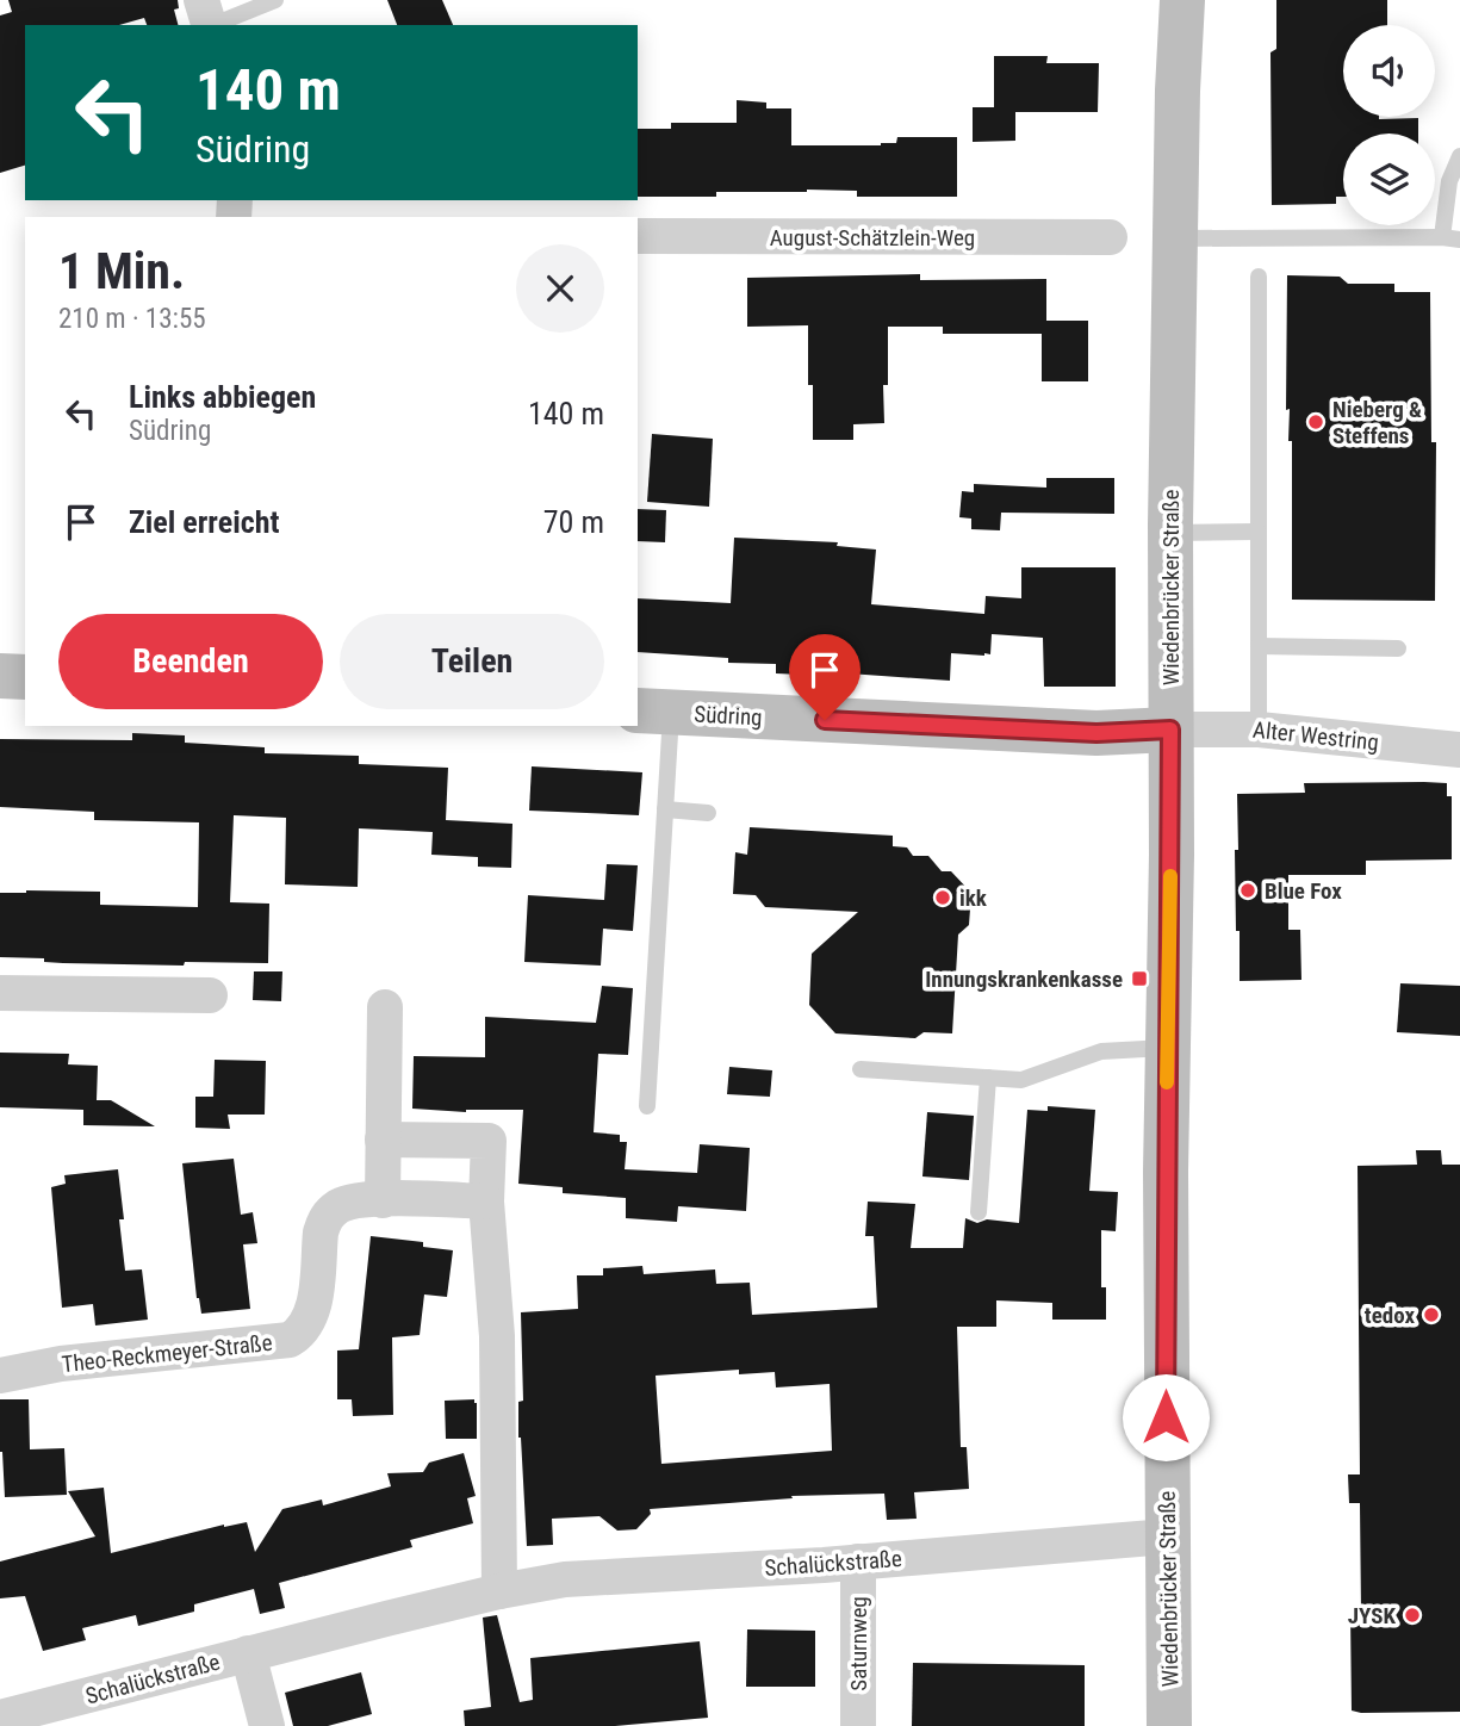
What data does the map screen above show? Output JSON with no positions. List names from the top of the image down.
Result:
{
  "streets": {
    "street": [
      "August-Schätzlein-Weg",
      "Wiedenbrücker Straße",
      "Südring",
      "Alter Westring",
      "Theo-Reckmeyer-Straße",
      "Schalückstraße",
      "Saturnweg"
    ]
  },
  "crossings": [
    ["Wiedenbrücker Straße", "Südring"],
    ["Wiedenbrücker Straße", "Alter Westring"],
    ["Wiedenbrücker Straße", "Schalückstraße"],
    ["Südring", "Alter Westring"],
    ["Schalückstraße", "Saturnweg"]
  ],
  "places": {
    "other": [
      "Nieberg & Steffens",
      "Blue Fox",
      "ikk",
      "tedox",
      "JYSK"
    ],
    "transit": ["Innungskrankenkasse"]
  },
  "page": {
    "turn": ["140 m", "Südring"],
    "heading": ["1 Min.", "210 m · 13:55"],
    "list": [
      {
        "name": "Links abbiegen",
        "note": "Südring",
        "value": "140 m"
      },
      {
        "name": "Ziel erreicht",
        "value": "70 m"
      }
    ],
    "buttons": ["Beenden", "Teilen"]
  }
}
